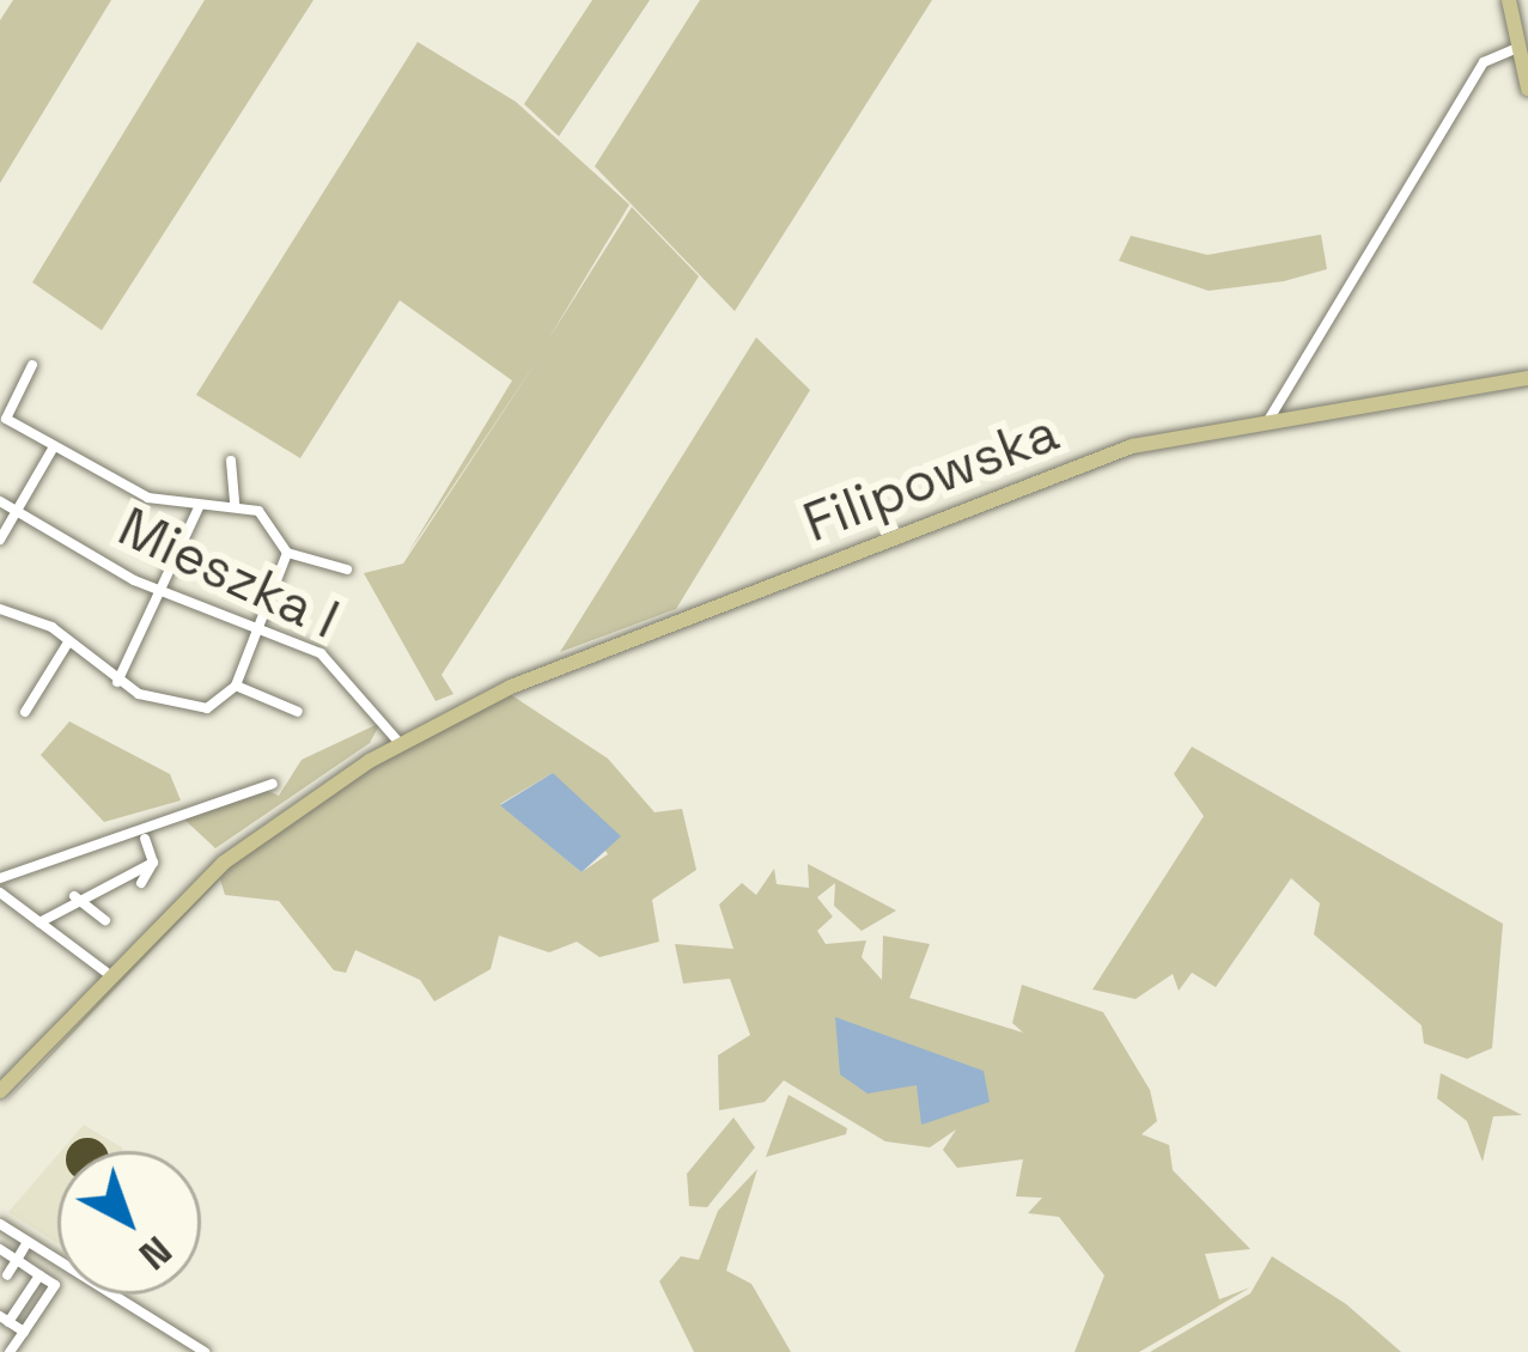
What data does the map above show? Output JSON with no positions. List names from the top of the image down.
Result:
{
  "streets": {
    "main road": ["Filipowska"],
    "street": ["Mieszka I"]
  },
  "crossings": [
    ["Filipowska", "Mieszka I"]
  ],
  "north": "bottom right"
}
